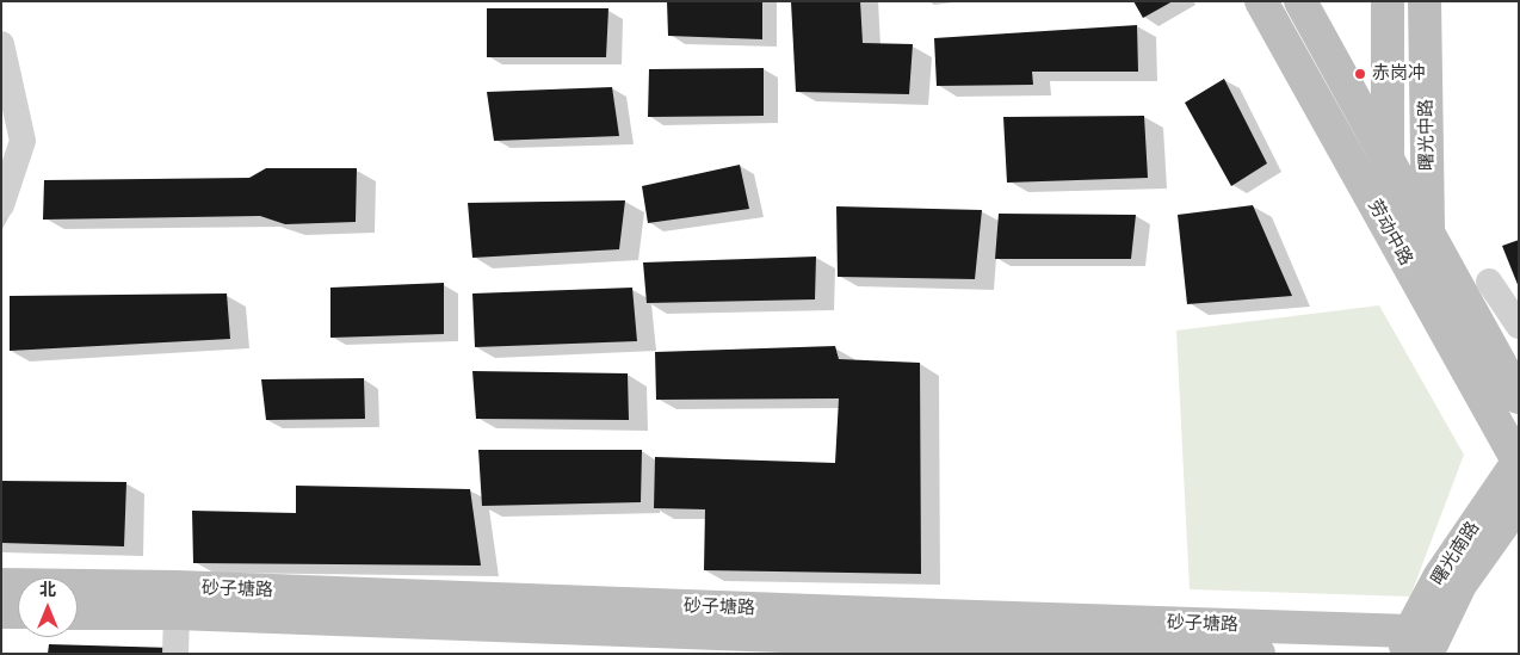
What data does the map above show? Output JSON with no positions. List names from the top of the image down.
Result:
{
  "streets": {
    "street": [
      "曙光中路",
      "劳动中路",
      "曙光南路",
      "砂子塘路"
    ]
  },
  "crossings": [
    ["曙光中路", "劳动中路"],
    ["劳动中路", "曙光南路"],
    ["曙光南路", "砂子塘路"]
  ],
  "places": ["赤岗冲"],
  "north": "top"
}
